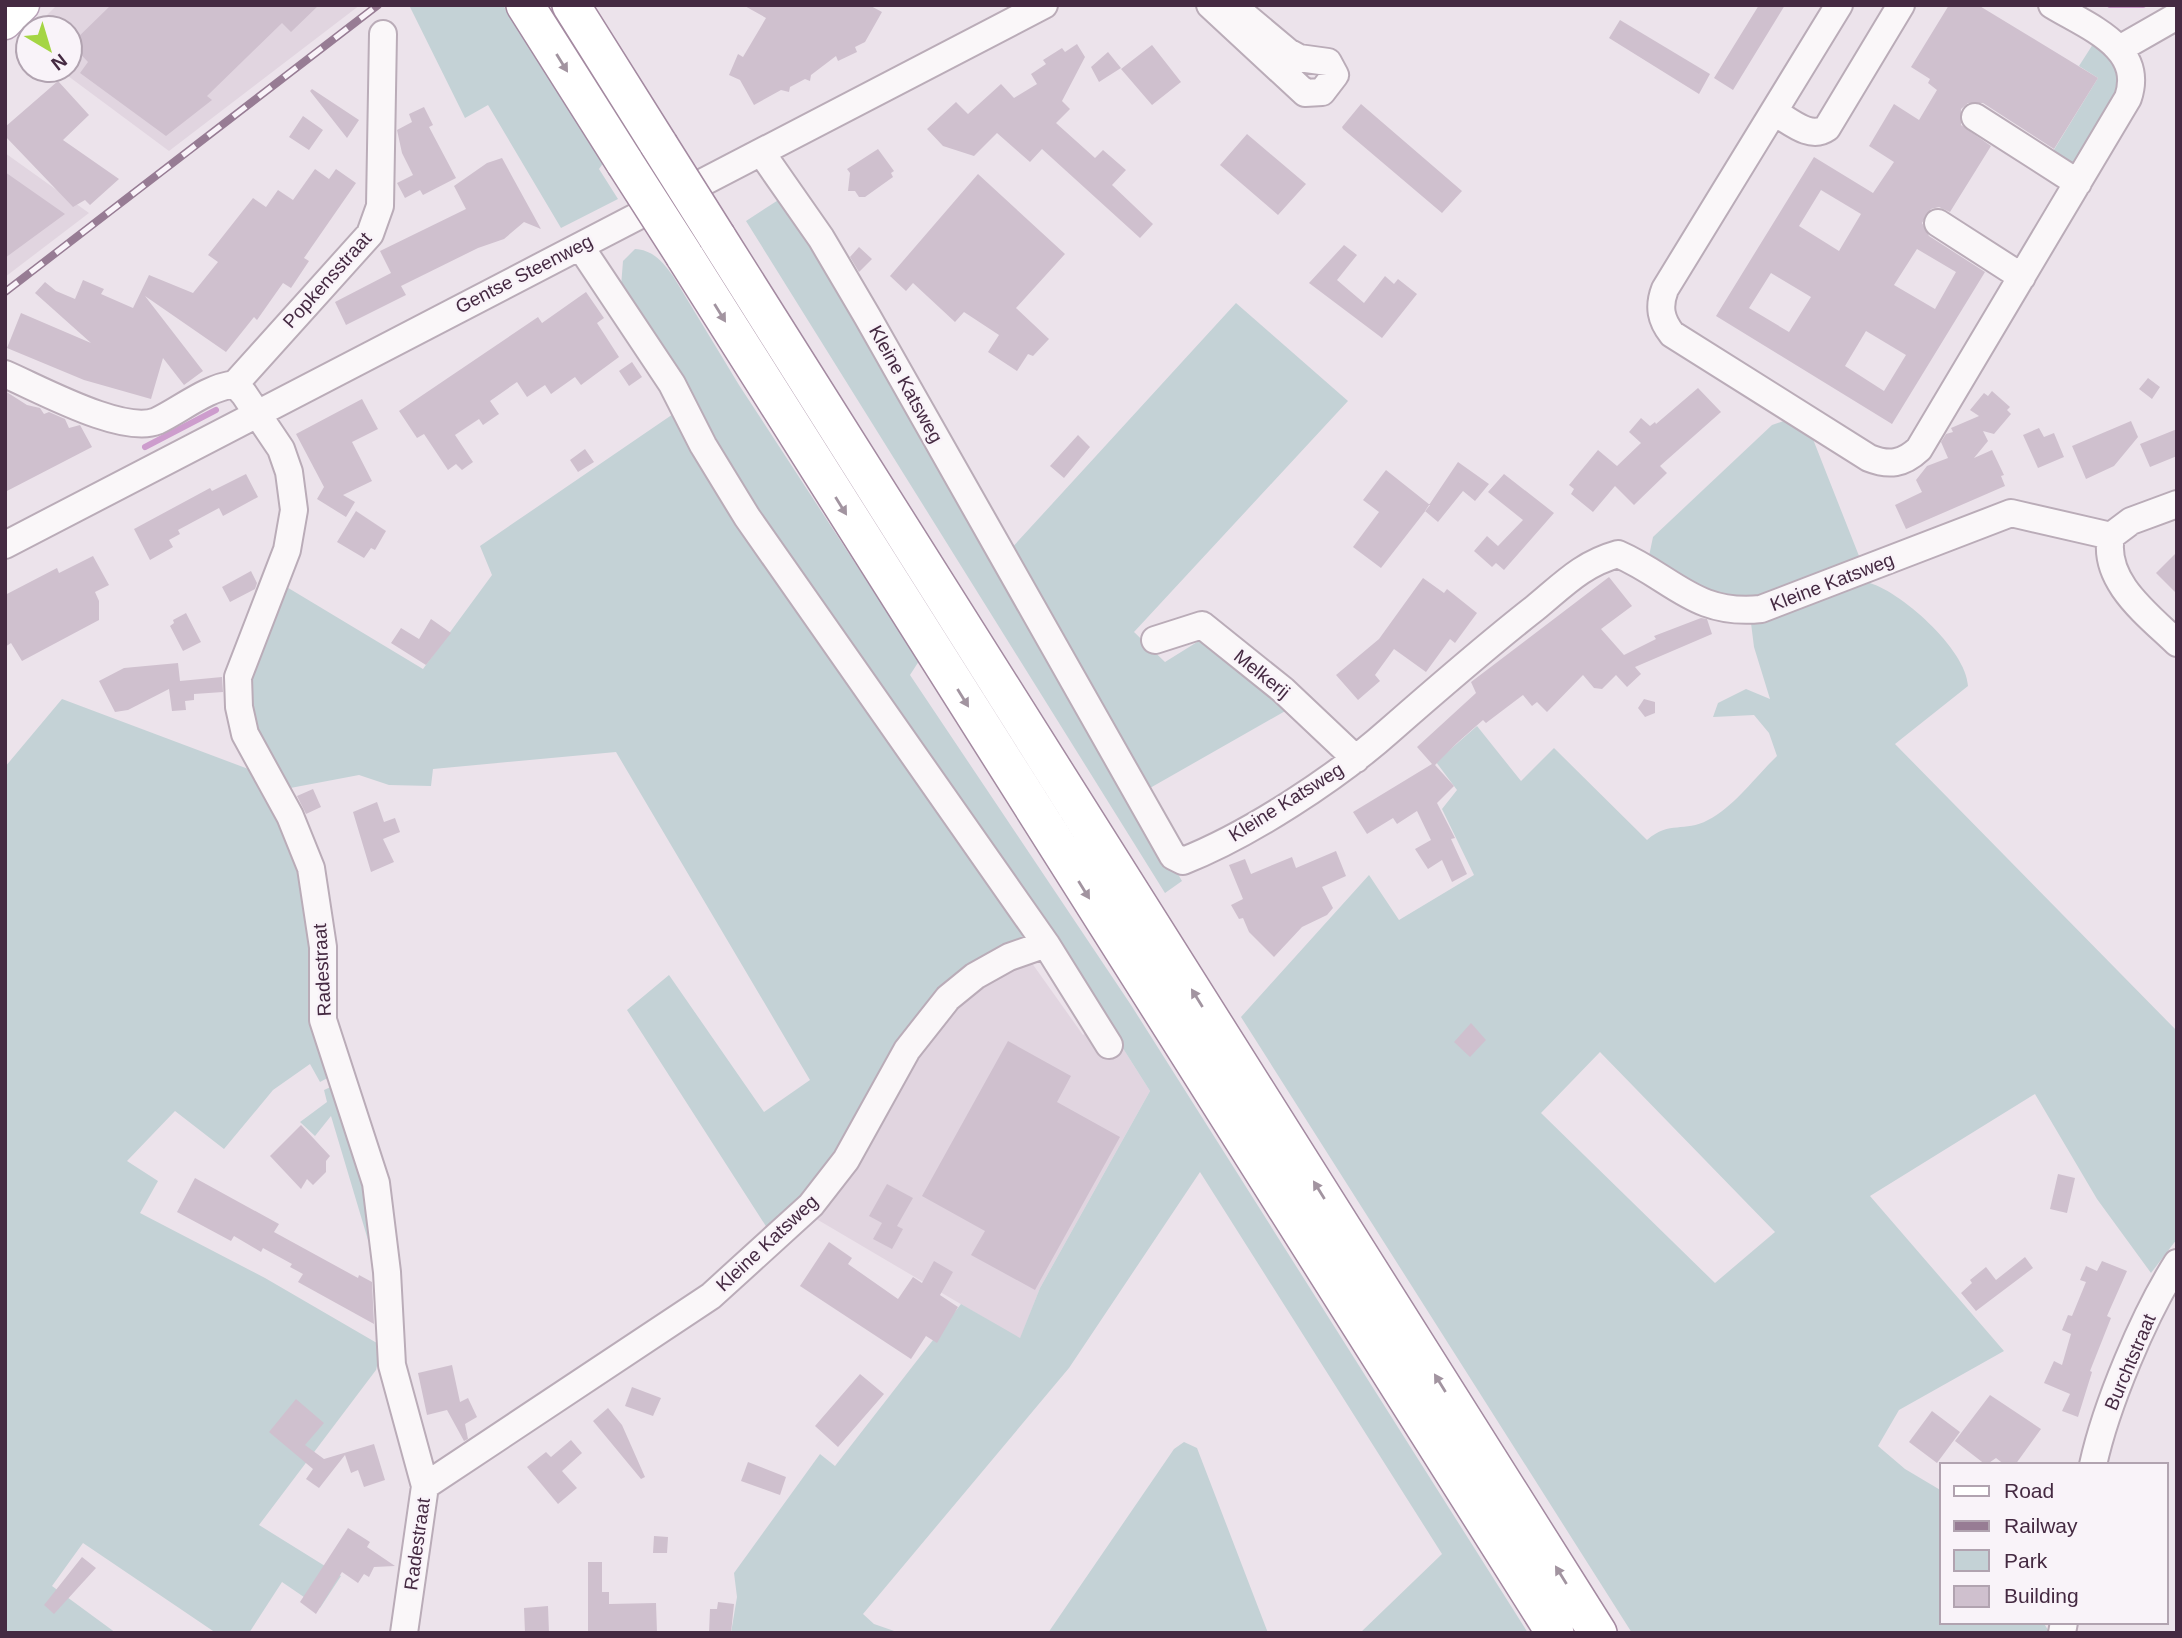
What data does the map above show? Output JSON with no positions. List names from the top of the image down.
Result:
{
  "streets": {
    "street": [
      "Gentse Steenweg",
      "Popkensstraat",
      "Kleine Katsweg",
      "Melkerij",
      "Radestraat",
      "Burchtstraat"
    ]
  },
  "crossings": [
    ["Gentse Steenweg", "Kleine Katsweg"],
    ["Gentse Steenweg", "Radestraat"],
    ["Popkensstraat", "Radestraat"],
    ["Kleine Katsweg", "Melkerij"],
    ["Kleine Katsweg", "Radestraat"]
  ],
  "legend": [
    "Road",
    "Railway",
    "Park",
    "Building"
  ],
  "north": "bottom right"
}
